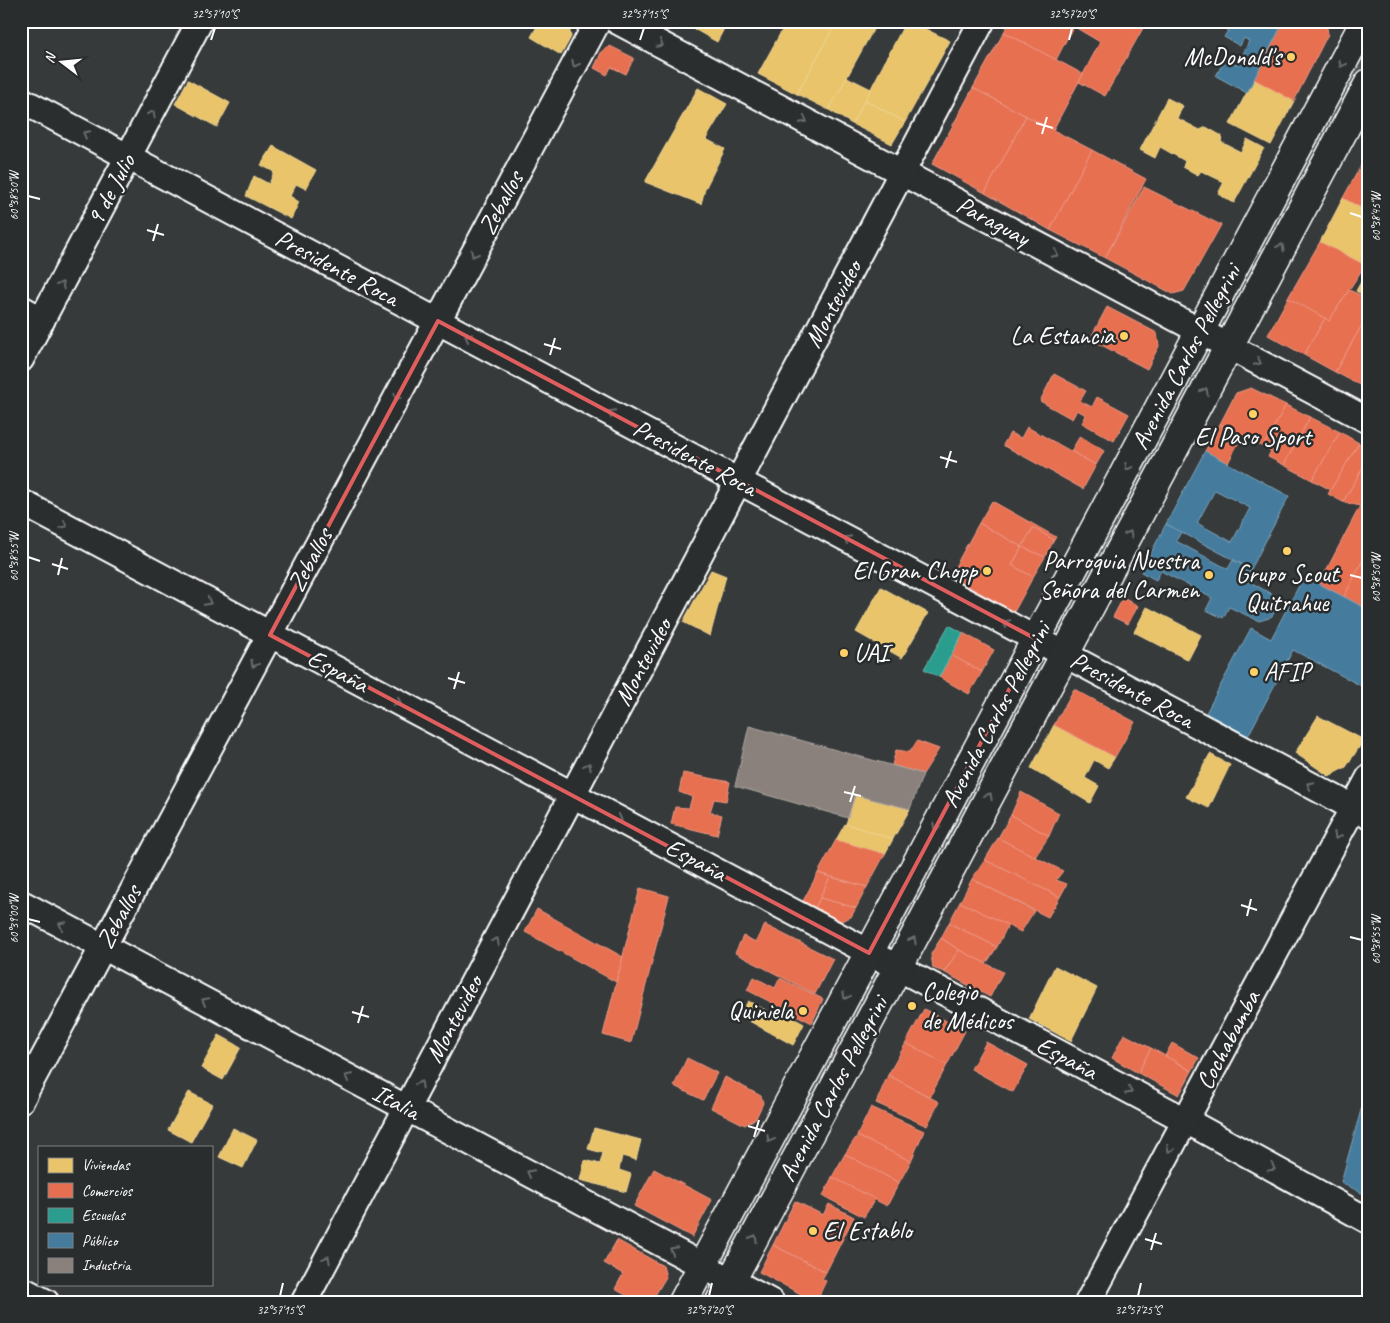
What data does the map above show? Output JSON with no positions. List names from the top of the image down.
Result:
{
  "streets": {
    "main road": ["Avenida Carlos Pellegrini"],
    "street": [
      "9 de Julio",
      "Zeballos",
      "Paraguay",
      "Presidente Roca",
      "Montevideo",
      "España",
      "Cochabamba",
      "Italia"
    ]
  },
  "crossings": [
    ["9 de Julio", "Presidente Roca"],
    ["Zeballos", "Presidente Roca"],
    ["Zeballos", "España"],
    ["Zeballos", "Italia"],
    ["Paraguay", "Montevideo"],
    ["Paraguay", "Avenida Carlos Pellegrini"],
    ["Presidente Roca", "Montevideo"],
    ["Presidente Roca", "Avenida Carlos Pellegrini"],
    ["Presidente Roca", "Cochabamba"],
    ["Montevideo", "España"],
    ["Montevideo", "Italia"],
    ["Avenida Carlos Pellegrini", "España"],
    ["Avenida Carlos Pellegrini", "Italia"],
    ["España", "Cochabamba"]
  ],
  "one_way": [
    "9 de Julio",
    "Zeballos",
    "Paraguay",
    "Presidente Roca",
    "Montevideo",
    "España",
    "Cochabamba",
    "Italia"
  ],
  "places": [
    "McDonald's",
    "La Estancia",
    "El Paso Sport",
    "Grupo Scout Quitrahue",
    "El Gran Chopp",
    "Parroquia Nuestra Señora del Carmen",
    "UAI",
    "AFIP",
    "Colegio de Médicos",
    "Quiniela",
    "El Establo"
  ],
  "legend": [
    "Viviendas",
    "Comercios",
    "Escuelas",
    "Público",
    "Industria"
  ],
  "north": "left",
  "coordinates": [
    "32°57'10\"S",
    "32°57'15\"S",
    "32°57'20\"S",
    "60°38'50\"W",
    "60°38'45\"W",
    "60°38'55\"W",
    "60°39'00\"W",
    "32°57'25\"S"
  ]
}
